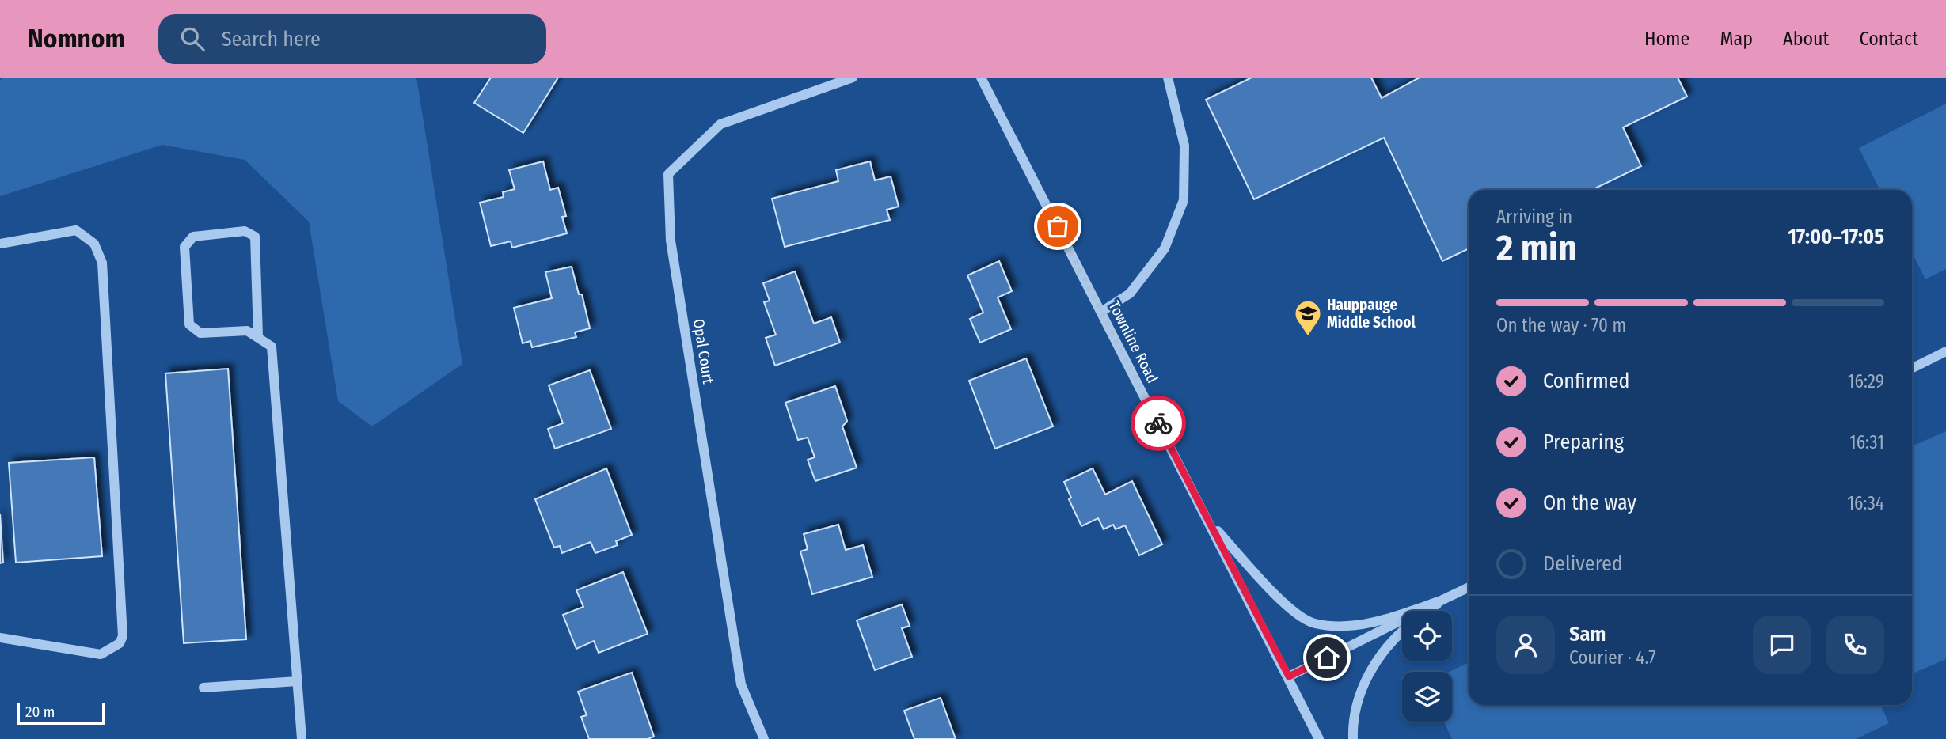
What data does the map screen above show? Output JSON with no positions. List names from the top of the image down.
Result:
{
  "streets": {
    "street": ["Townline Road", "Opal Court"]
  },
  "places": {
    "school or university": ["Hauppauge Middle School"]
  },
  "scale_bar": "20 m",
  "page": {
    "header": "Nomnom",
    "search": "Search here",
    "nav": [
      "Home",
      "Map",
      "About",
      "Contact"
    ],
    "heading": ["2 min", "Arriving in", "17:00–17:05"],
    "panel": ["Sam", "Courier · 4.7"],
    "bar": "On the way · 70 m",
    "list": [
      ["Confirmed", "16:29"],
      ["Preparing", "16:31"],
      ["On the way", "16:34"],
      "Delivered"
    ],
    "scale": "20 m"
  }
}
